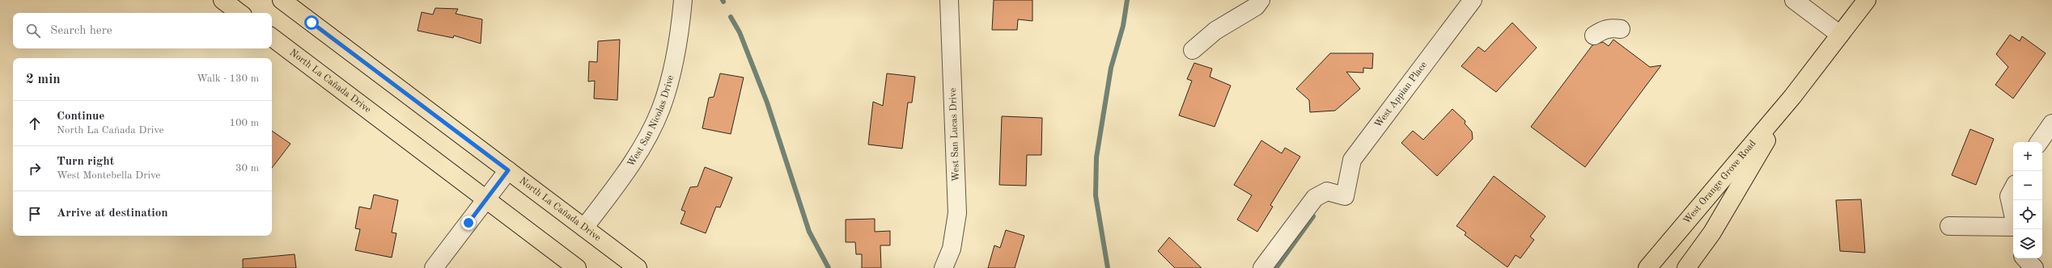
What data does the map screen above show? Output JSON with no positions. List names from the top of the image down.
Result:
{
  "streets": {
    "main road": ["North La Cañada Drive", "West Orange Grove Road"],
    "street": ["West Appian Place", "West San Nicolas Drive", "West San Lucas Drive"]
  },
  "crossings": [
    ["North La Cañada Drive", "West San Nicolas Drive"]
  ],
  "page": {
    "search": "Search here",
    "heading": ["2 min", "Walk · 130 m"],
    "list": [
      ["Continue", "North La Cañada Drive", "100 m"],
      ["Turn right", "West Montebella Drive", "30 m"],
      "Arrive at destination"
    ],
    "map_buttons": ["+", "−"]
  }
}
